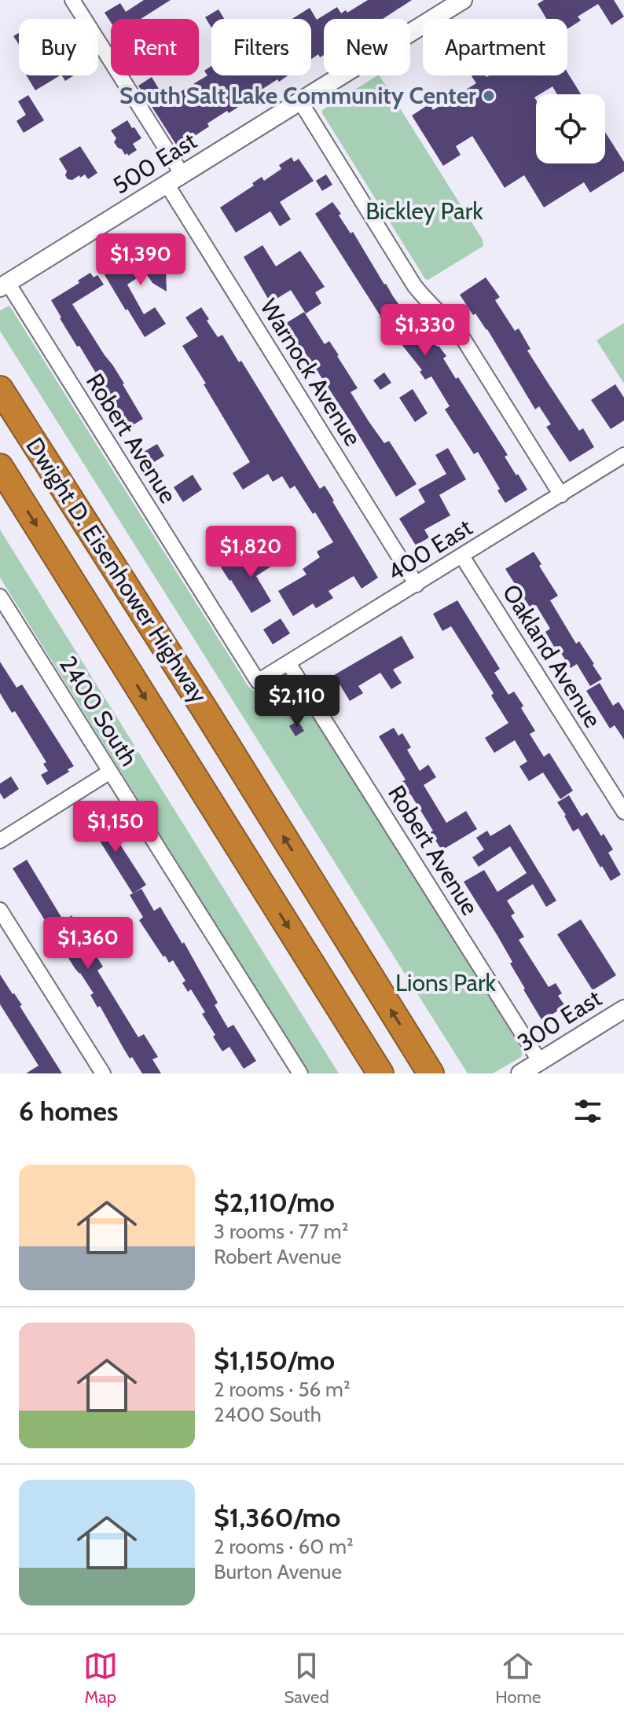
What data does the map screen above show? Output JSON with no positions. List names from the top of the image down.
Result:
{
  "streets": {
    "highway": ["Dwight D. Eisenhower Highway"],
    "street": [
      "500 East",
      "Warnock Avenue",
      "Robert Avenue",
      "400 East",
      "Oakland Avenue",
      "2400 South",
      "300 East"
    ]
  },
  "crossings": [
    ["500 East", "Warnock Avenue"],
    ["500 East", "Robert Avenue"],
    ["Warnock Avenue", "400 East"],
    ["Robert Avenue", "400 East"],
    ["Robert Avenue", "300 East"],
    ["400 East", "Oakland Avenue"]
  ],
  "parks": ["Bickley Park", "Lions Park"],
  "places": ["South Salt Lake Community Center"],
  "page": {
    "chip": [
      "Buy",
      "Rent",
      "Filters",
      "New",
      "Apartment"
    ],
    "price": [
      "$1,390",
      "$1,330",
      "$1,820",
      "$2,110",
      "$1,150",
      "$1,360"
    ],
    "heading": "6 homes",
    "list": [
      {
        "name": "$2,110/mo",
        "note": "3 rooms · 77 m² · Robert Avenue"
      },
      {
        "name": "$1,150/mo",
        "note": "2 rooms · 56 m² · 2400 South"
      },
      {
        "name": "$1,360/mo",
        "note": "2 rooms · 60 m² · Burton Avenue"
      }
    ],
    "tabs": ["Map", "Saved", "Home"]
  }
}
